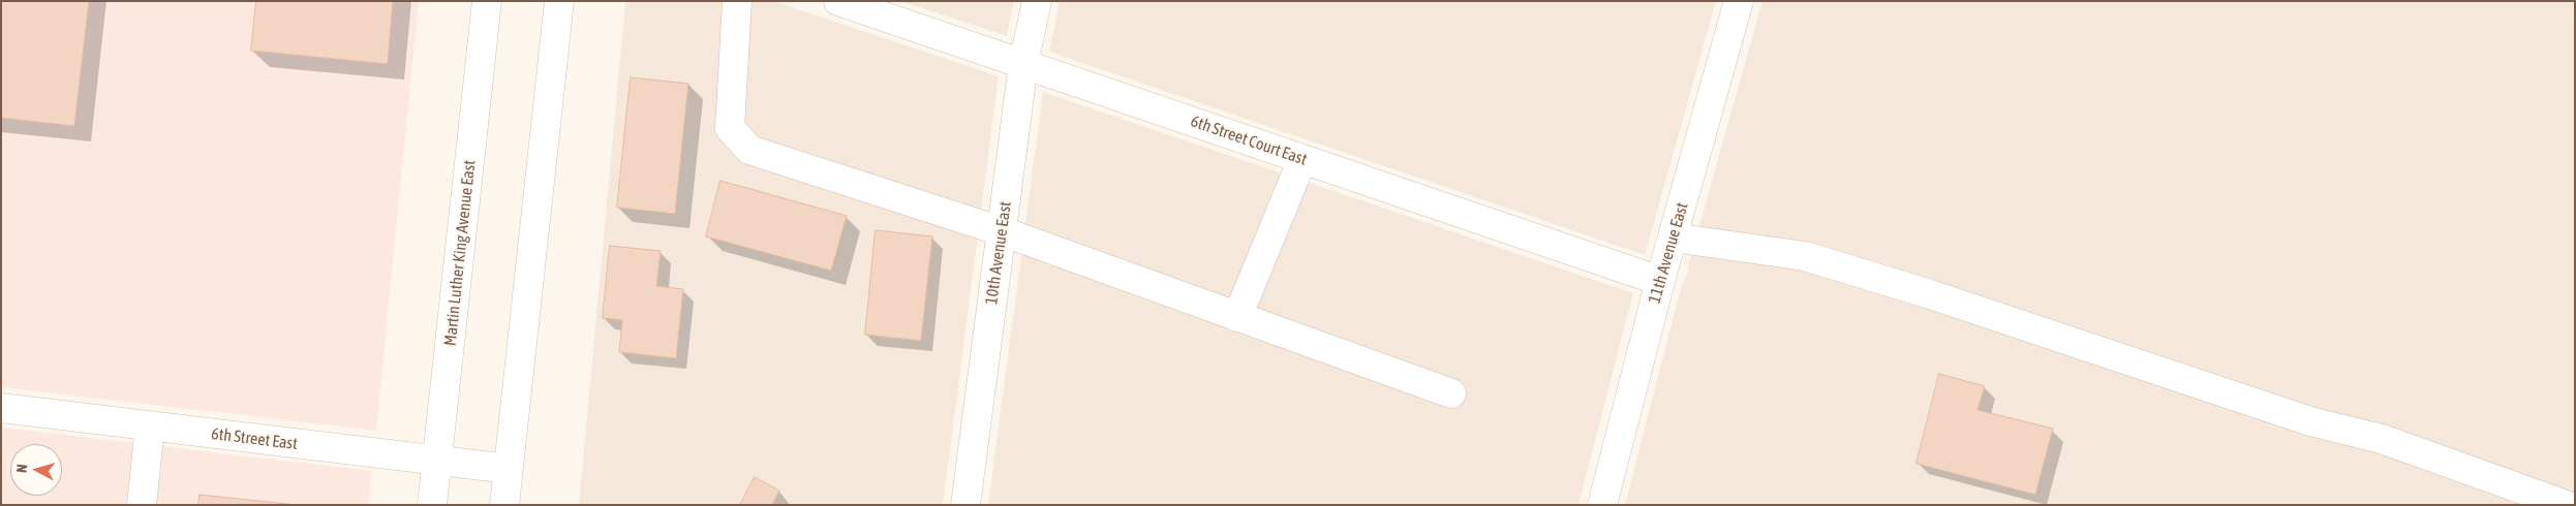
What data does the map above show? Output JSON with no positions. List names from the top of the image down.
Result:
{
  "streets": {
    "street": [
      "6th Street Court East",
      "Martin Luther King Avenue East",
      "10th Avenue East",
      "11th Avenue East",
      "6th Street East"
    ]
  },
  "crossings": [
    ["6th Street Court East", "10th Avenue East"],
    ["6th Street Court East", "11th Avenue East"],
    ["Martin Luther King Avenue East", "6th Street East"]
  ],
  "north": "left"
}
